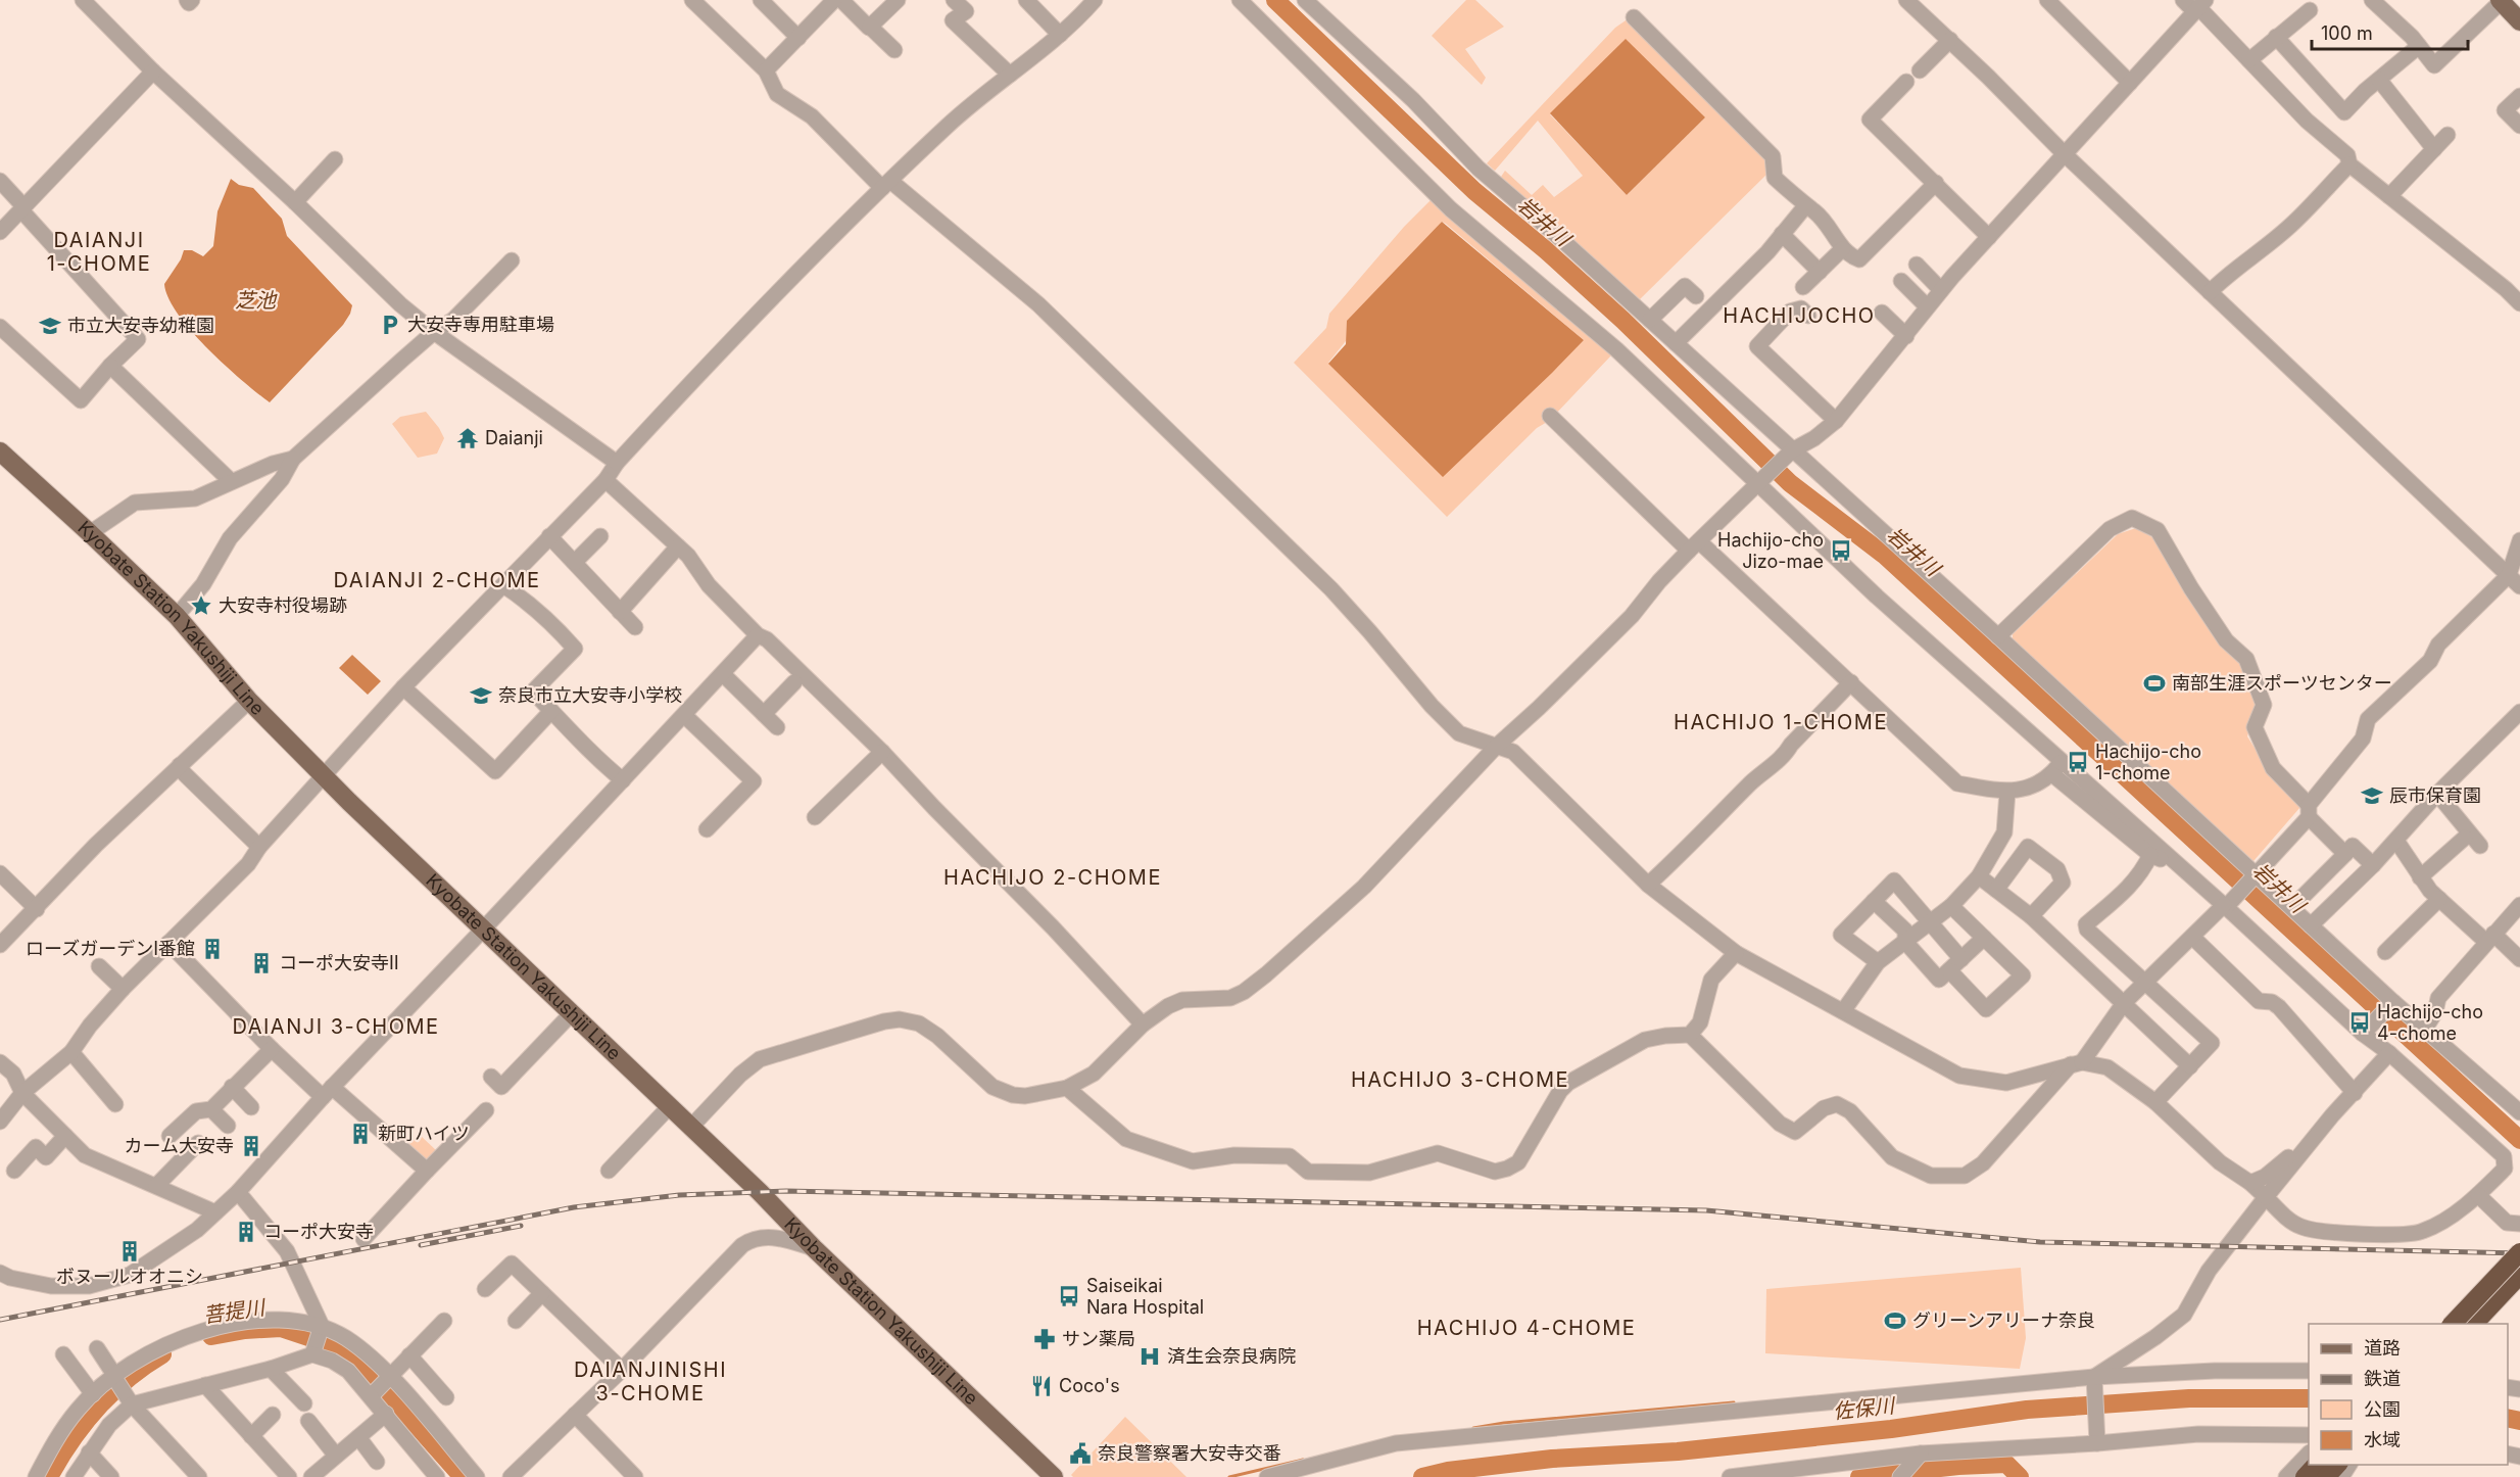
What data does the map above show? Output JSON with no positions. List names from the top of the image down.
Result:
{
  "streets": {
    "main road": ["Kyobate Station Yakushiji Line"]
  },
  "districts": [
    "DAIANJI 1-CHOME",
    "HACHIJOCHO",
    "DAIANJI 2-CHOME",
    "HACHIJO 1-CHOME",
    "HACHIJO 2-CHOME",
    "DAIANJI 3-CHOME",
    "HACHIJO 3-CHOME",
    "HACHIJO 4-CHOME",
    "DAIANJINISHI 3-CHOME"
  ],
  "water": [
    "岩井川",
    "芝池",
    "菩提川",
    "佐保川"
  ],
  "places": {
    "parking": ["大安寺専用駐車場"],
    "school or university": ["市立大安寺幼稚園", "奈良市立大安寺小学校", "辰市保育園"],
    "temple": ["Daianji"],
    "bus stop": [
      "Hachijo-cho Jizo-mae",
      "Hachijo-cho 1-chome",
      "Hachijo-cho 4-chome",
      "Saiseikai Nara Hospital"
    ],
    "place": ["大安寺村役場跡"],
    "sports": ["南部生涯スポーツセンター", "グリーンアリーナ奈良"],
    "building": [
      "ローズガーデンⅠ番館",
      "コーポ大安寺Ⅱ",
      "新町ハイツ",
      "カーム大安寺",
      "コーポ大安寺",
      "ボヌールオオニシ"
    ],
    "pharmacy": ["サン薬局"],
    "hospital": ["済生会奈良病院"],
    "restaurant": ["Coco's"],
    "public building": ["奈良警察署大安寺交番"]
  },
  "legend": [
    "道路",
    "鉄道",
    "公園",
    "水域"
  ],
  "scale_bar": "100 m"
}
